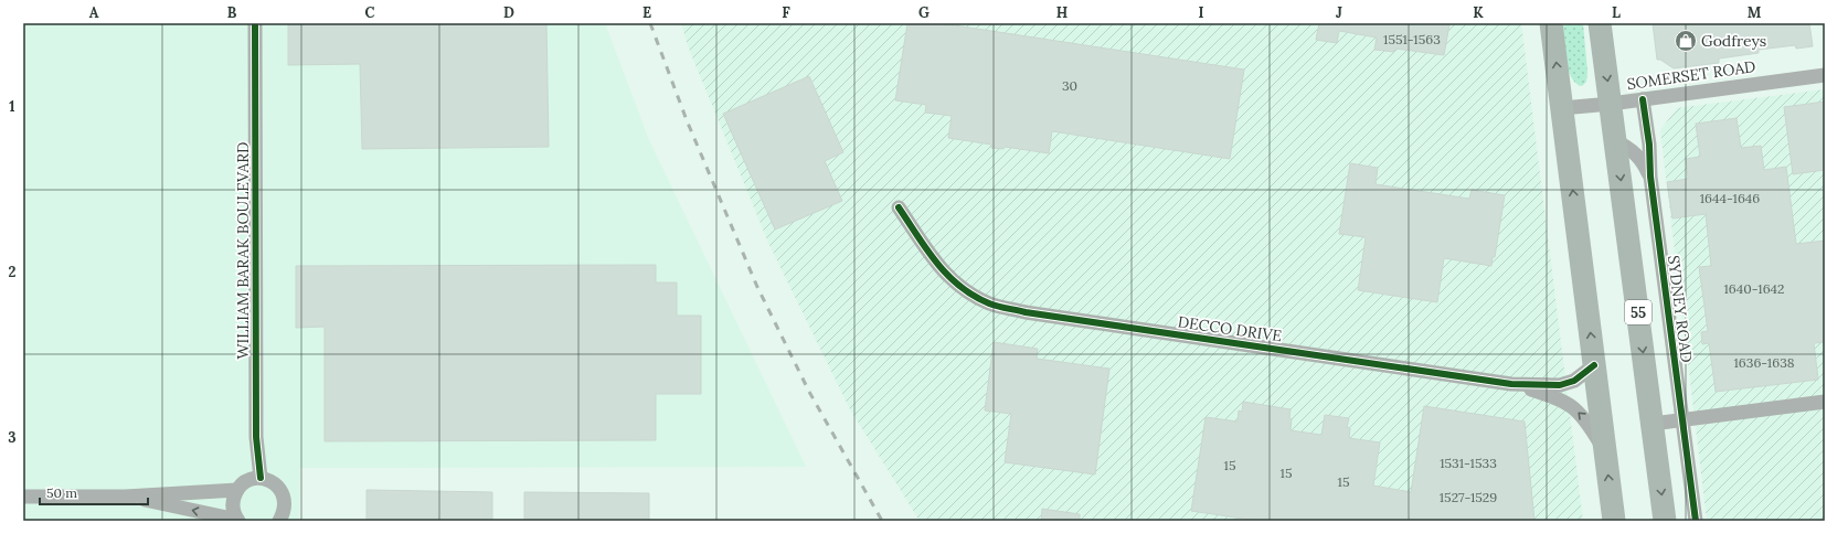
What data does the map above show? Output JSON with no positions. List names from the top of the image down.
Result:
{
  "streets": {
    "highway": ["55"],
    "street": [
      "SOMERSET ROAD",
      "WILLIAM BARAK BOULEVARD",
      "SYDNEY ROAD",
      "DECCO DRIVE"
    ]
  },
  "crossings": [
    ["SOMERSET ROAD", "SYDNEY ROAD"],
    ["SOMERSET ROAD", "55"],
    ["SYDNEY ROAD", "55"]
  ],
  "places": {
    "shop": ["Godfreys"]
  },
  "house_numbers": [
    "1551-1563",
    "30",
    "1644-1646",
    "1640-1642",
    "1636-1638",
    "1531-1533",
    "15",
    "15",
    "15",
    "1527-1529"
  ],
  "scale_bar": "50 m",
  "grid": {
    "columns": [
      "A",
      "B",
      "C",
      "D",
      "E",
      "F",
      "G",
      "H",
      "I",
      "J",
      "K",
      "L",
      "M"
    ],
    "rows": ["1", "2", "3"]
  }
}
